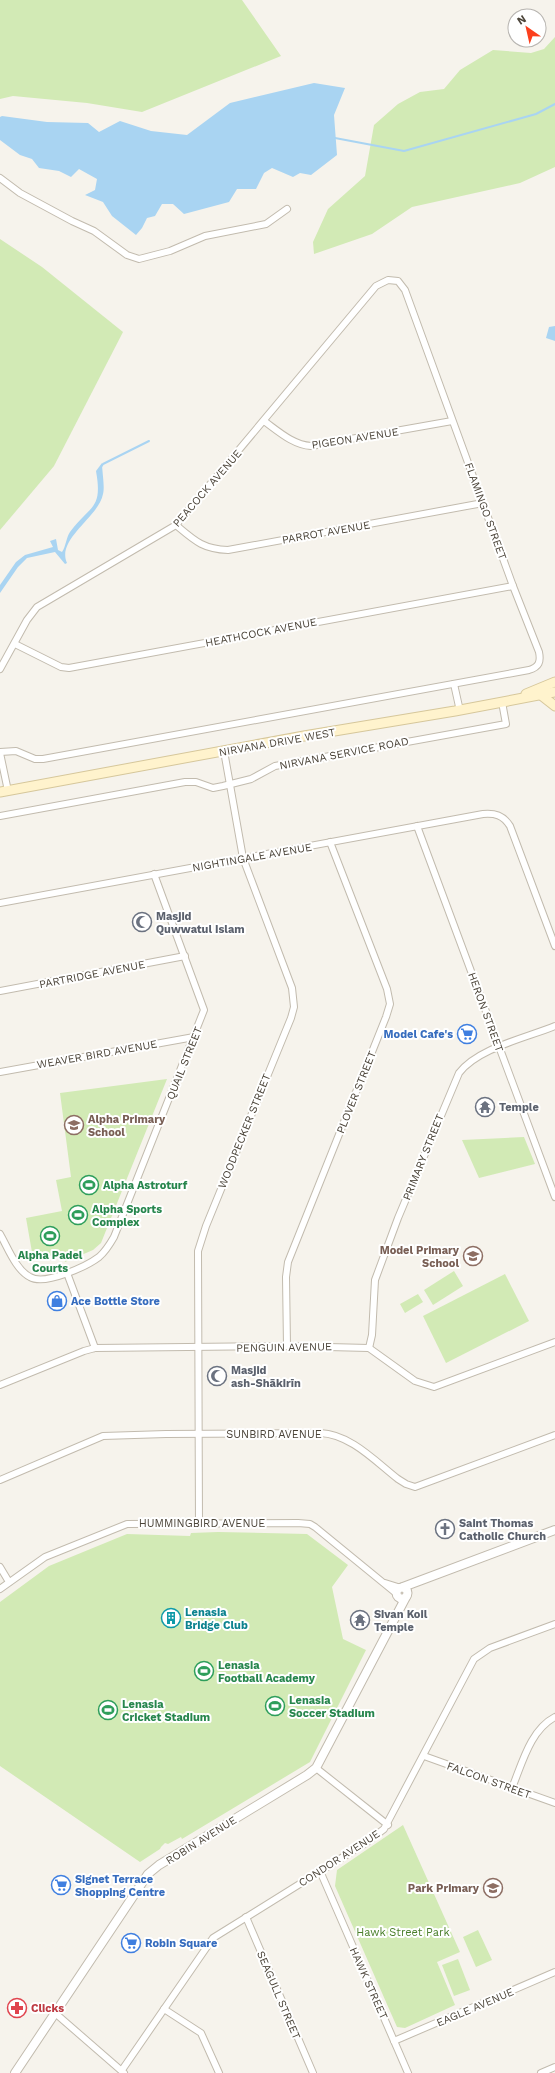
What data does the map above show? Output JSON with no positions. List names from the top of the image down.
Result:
{
  "streets": {
    "main road": ["NIRVANA DRIVE WEST"],
    "street": [
      "PIGEON AVENUE",
      "PEACOCK AVENUE",
      "FLAMINGO STREET",
      "PARROT AVENUE",
      "HEATHCOCK AVENUE",
      "NIRVANA SERVICE ROAD",
      "NIGHTINGALE AVENUE",
      "PARTRIDGE AVENUE",
      "HERON STREET",
      "WEAVER BIRD AVENUE",
      "QUAIL STREET",
      "PLOVER STREET",
      "WOODPECKER STREET",
      "PRIMARY STREET",
      "PENGUIN AVENUE",
      "SUNBIRD AVENUE",
      "HUMMINGBIRD AVENUE",
      "FALCON STREET",
      "ROBIN AVENUE",
      "CONDOR AVENUE",
      "HAWK STREET",
      "SEAGULL STREET",
      "EAGLE AVENUE"
    ]
  },
  "crossings": [
    ["PIGEON AVENUE", "PEACOCK AVENUE"],
    ["PIGEON AVENUE", "FLAMINGO STREET"],
    ["PEACOCK AVENUE", "FLAMINGO STREET"],
    ["PEACOCK AVENUE", "PARROT AVENUE"],
    ["PEACOCK AVENUE", "HEATHCOCK AVENUE"],
    ["FLAMINGO STREET", "PARROT AVENUE"],
    ["FLAMINGO STREET", "HEATHCOCK AVENUE"],
    ["NIRVANA DRIVE WEST", "NIRVANA SERVICE ROAD"],
    ["NIRVANA DRIVE WEST", "WOODPECKER STREET"],
    ["NIRVANA SERVICE ROAD", "WOODPECKER STREET"],
    ["NIGHTINGALE AVENUE", "HERON STREET"],
    ["NIGHTINGALE AVENUE", "QUAIL STREET"],
    ["NIGHTINGALE AVENUE", "PLOVER STREET"],
    ["NIGHTINGALE AVENUE", "WOODPECKER STREET"],
    ["PARTRIDGE AVENUE", "QUAIL STREET"],
    ["HERON STREET", "PRIMARY STREET"],
    ["WEAVER BIRD AVENUE", "QUAIL STREET"],
    ["PLOVER STREET", "PENGUIN AVENUE"],
    ["WOODPECKER STREET", "PENGUIN AVENUE"],
    ["WOODPECKER STREET", "SUNBIRD AVENUE"],
    ["WOODPECKER STREET", "HUMMINGBIRD AVENUE"],
    ["PRIMARY STREET", "PENGUIN AVENUE"],
    ["HUMMINGBIRD AVENUE", "ROBIN AVENUE"],
    ["FALCON STREET", "CONDOR AVENUE"],
    ["CONDOR AVENUE", "HAWK STREET"],
    ["CONDOR AVENUE", "SEAGULL STREET"],
    ["HAWK STREET", "EAGLE AVENUE"]
  ],
  "parks": ["Hawk Street Park"],
  "places": {
    "mosque": ["Masjid Quwwatul Islam", "Masjid ash-Shākirīn"],
    "supermarket": ["Model Cafe's", "Signet Terrace Shopping Centre", "Robin Square"],
    "temple": ["Temple", "Sivan Koil Temple"],
    "school or university": ["Alpha Primary School", "Model Primary School", "Park Primary"],
    "sports": [
      "Alpha Astroturf",
      "Alpha Sports Complex",
      "Alpha Padel Courts",
      "Lenasia Football Academy",
      "Lenasia Soccer Stadium",
      "Lenasia Cricket Stadium"
    ],
    "shop": ["Ace Bottle Store"],
    "church": ["Saint Thomas Catholic Church"],
    "building": ["Lenasia Bridge Club"],
    "pharmacy": ["Clicks"]
  },
  "north": "top left"
}
